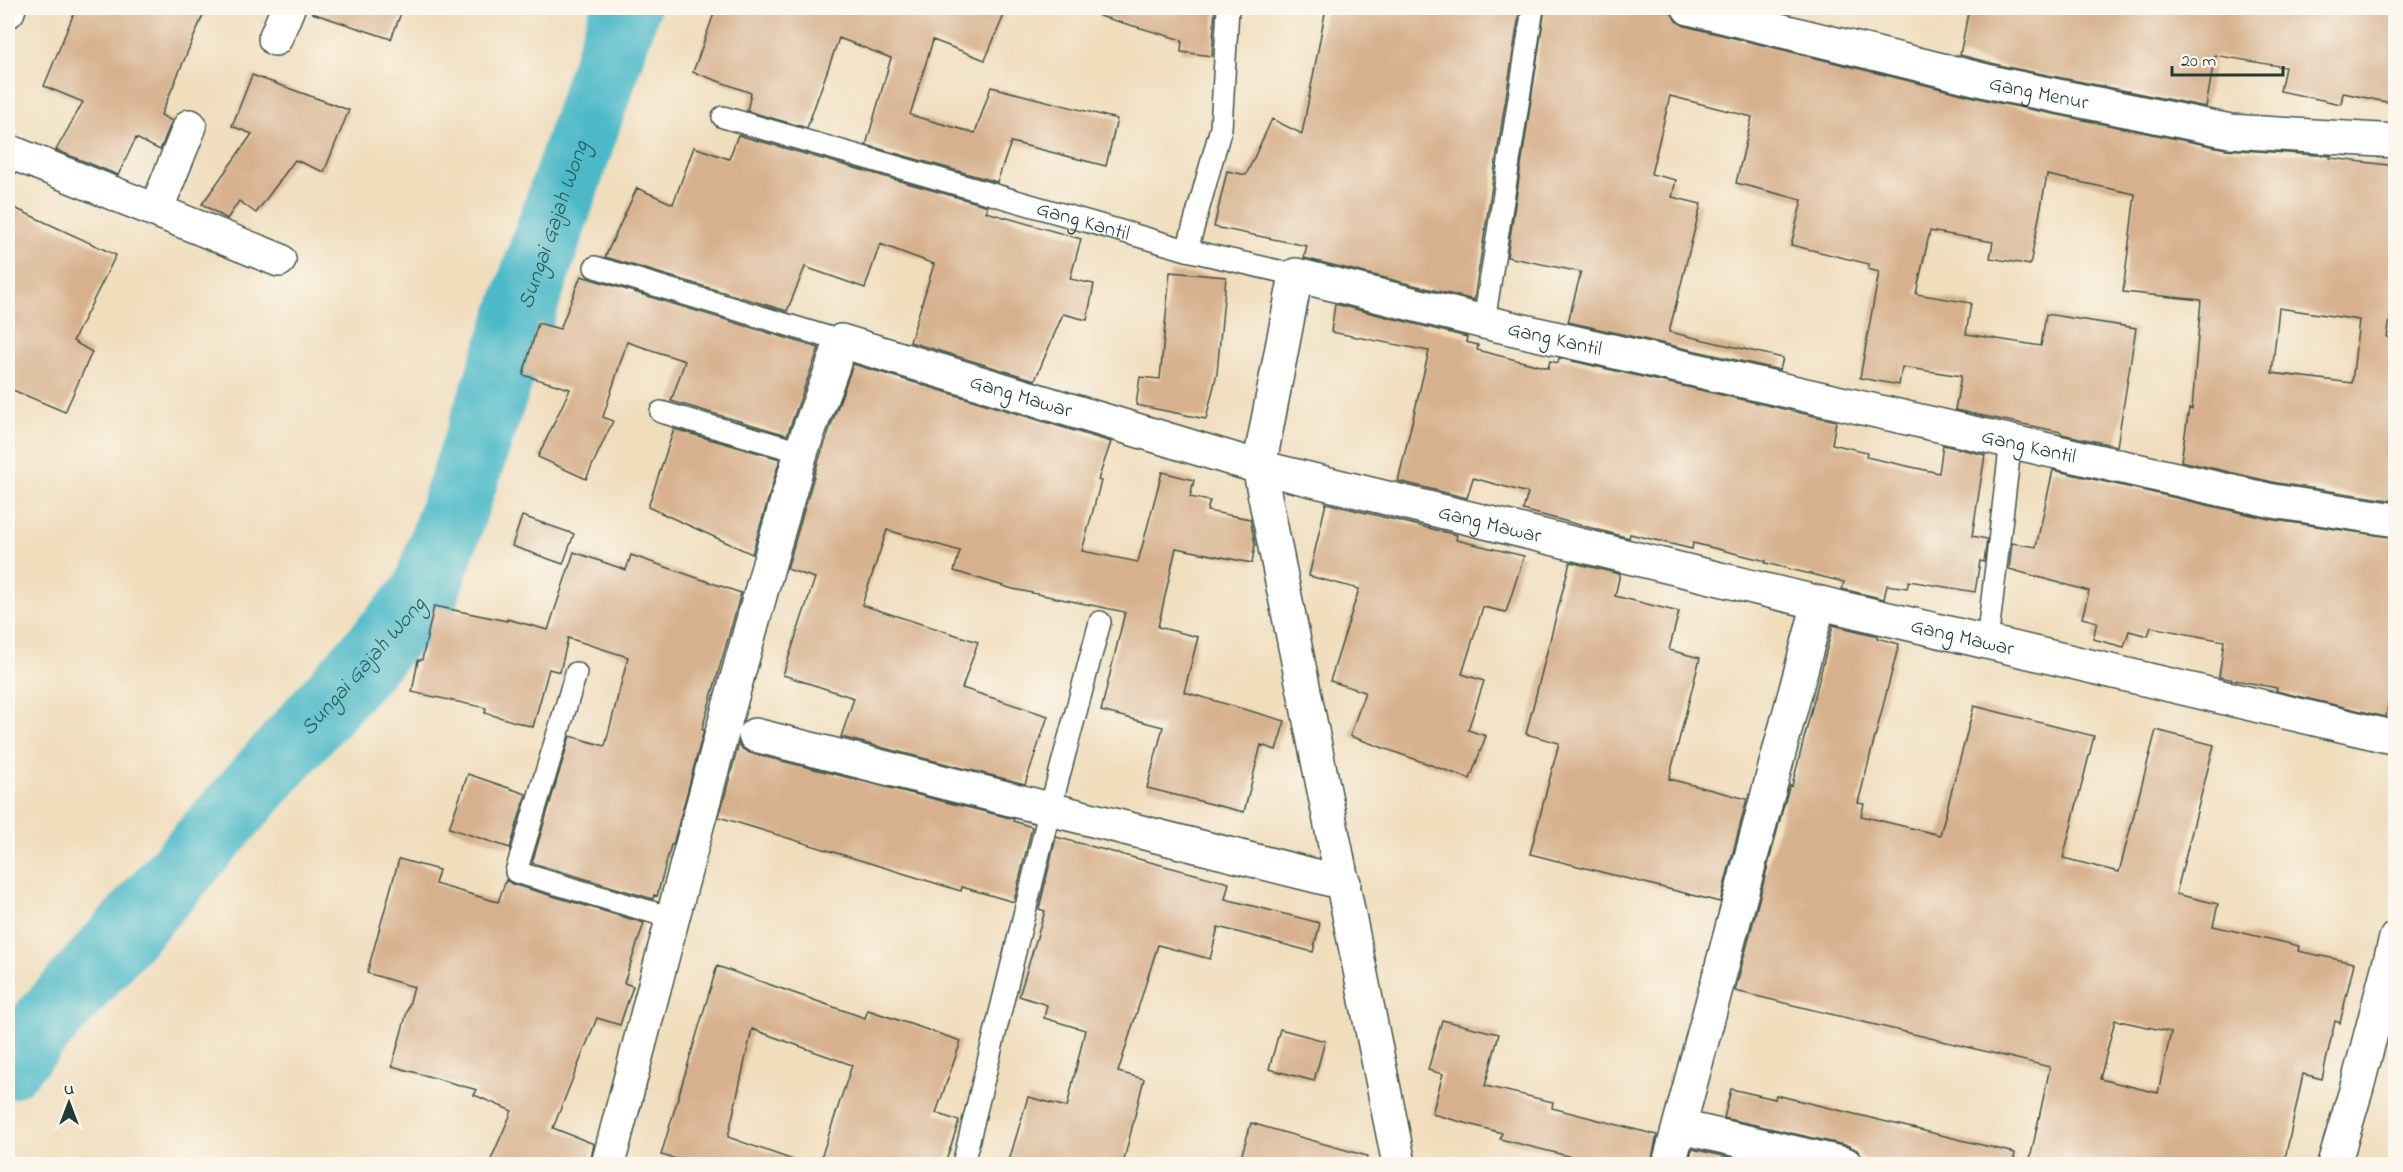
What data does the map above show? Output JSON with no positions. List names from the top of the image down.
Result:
{
  "streets": {
    "street": ["Gang Menur", "Gang Kantil", "Gang Mawar"]
  },
  "water": ["Sungai Gajah Wong"],
  "scale_bar": "20 m",
  "north": "top"
}
